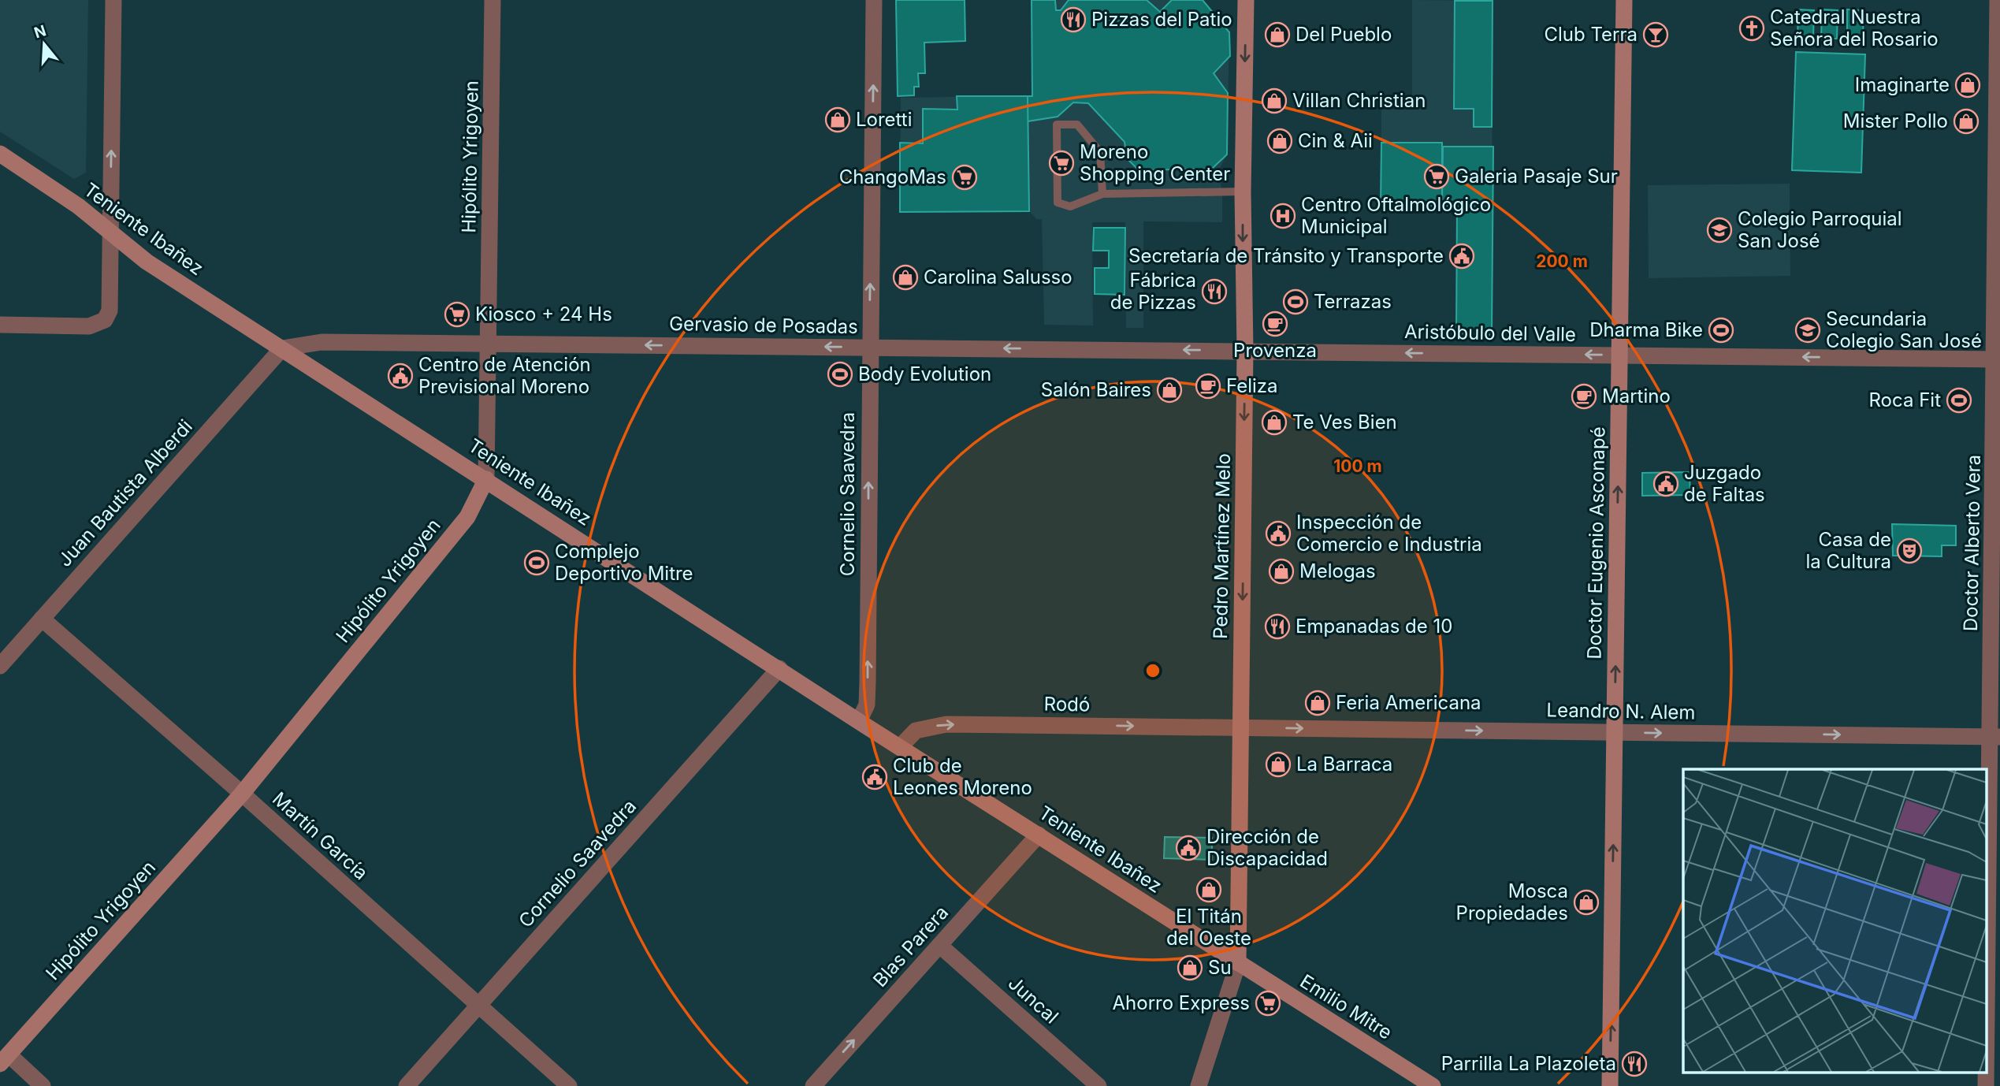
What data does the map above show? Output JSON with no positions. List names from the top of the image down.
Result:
{
  "streets": {
    "street": [
      "Hipólito Yrigoyen",
      "Teniente Ibañez",
      "Gervasio de Posadas",
      "Aristóbulo del Valle",
      "Juan Bautista Alberdi",
      "Cornelio Saavedra",
      "Doctor Eugenio Asconapé",
      "Doctor Alberto Vera",
      "Pedro Martínez Melo",
      "Rodó",
      "Leandro N. Alem",
      "Martín García",
      "Blas Parera",
      "Juncal",
      "Emilio Mitre"
    ]
  },
  "crossings": [
    ["Hipólito Yrigoyen", "Teniente Ibañez"],
    ["Hipólito Yrigoyen", "Gervasio de Posadas"],
    ["Hipólito Yrigoyen", "Martín García"],
    ["Teniente Ibañez", "Gervasio de Posadas"],
    ["Teniente Ibañez", "Juan Bautista Alberdi"],
    ["Teniente Ibañez", "Cornelio Saavedra"],
    ["Teniente Ibañez", "Pedro Martínez Melo"],
    ["Teniente Ibañez", "Rodó"],
    ["Teniente Ibañez", "Blas Parera"],
    ["Teniente Ibañez", "Emilio Mitre"],
    ["Gervasio de Posadas", "Aristóbulo del Valle"],
    ["Gervasio de Posadas", "Juan Bautista Alberdi"],
    ["Gervasio de Posadas", "Cornelio Saavedra"],
    ["Gervasio de Posadas", "Pedro Martínez Melo"],
    ["Aristóbulo del Valle", "Doctor Eugenio Asconapé"],
    ["Aristóbulo del Valle", "Doctor Alberto Vera"],
    ["Aristóbulo del Valle", "Pedro Martínez Melo"],
    ["Juan Bautista Alberdi", "Martín García"],
    ["Cornelio Saavedra", "Martín García"],
    ["Doctor Eugenio Asconapé", "Leandro N. Alem"],
    ["Doctor Alberto Vera", "Leandro N. Alem"],
    ["Pedro Martínez Melo", "Rodó"],
    ["Pedro Martínez Melo", "Leandro N. Alem"],
    ["Pedro Martínez Melo", "Emilio Mitre"],
    ["Rodó", "Leandro N. Alem"],
    ["Blas Parera", "Juncal"]
  ],
  "one_way": [
    "Gervasio de Posadas",
    "Aristóbulo del Valle",
    "Cornelio Saavedra",
    "Doctor Eugenio Asconapé",
    "Pedro Martínez Melo",
    "Rodó",
    "Leandro N. Alem",
    "Blas Parera"
  ],
  "places": {
    "restaurant": [
      "Pizzas del Patio",
      "Fábrica de Pizzas",
      "Empanadas de 10",
      "Parrilla La Plazoleta"
    ],
    "church": ["Catedral Nuestra Señora del Rosario"],
    "shop": [
      "Del Pueblo",
      "Imaginarte",
      "Villan Christian",
      "Loretti",
      "Mister Pollo",
      "Cin & Aii",
      "Carolina Salusso",
      "Salón Baires",
      "Te Ves Bien",
      "Melogas",
      "Feria Americana",
      "La Barraca",
      "El Titán del Oeste",
      "Mosca Propiedades",
      "Su"
    ],
    "bar": ["Club Terra"],
    "supermarket": [
      "Moreno Shopping Center",
      "Galeria Pasaje Sur",
      "ChangoMas",
      "Kiosco + 24 Hs",
      "Ahorro Express"
    ],
    "hospital": ["Centro Oftalmológico Municipal"],
    "school or university": ["Colegio Parroquial San José", "Secundaria Colegio San José"],
    "public building": [
      "Secretaría de Tránsito y Transporte",
      "Centro de Atención Previsional Moreno",
      "Juzgado de Faltas",
      "Inspección de Comercio e Industria",
      "Club de Leones Moreno",
      "Dirección de Discapacidad"
    ],
    "sports": [
      "Terrazas",
      "Dharma Bike",
      "Body Evolution",
      "Roca Fit",
      "Complejo Deportivo Mitre"
    ],
    "cafe": ["Provenza", "Feliza", "Martino"],
    "theatre": ["Casa de la Cultura"]
  },
  "north": "top",
  "rings": ["200 m", "100 m"]
}
